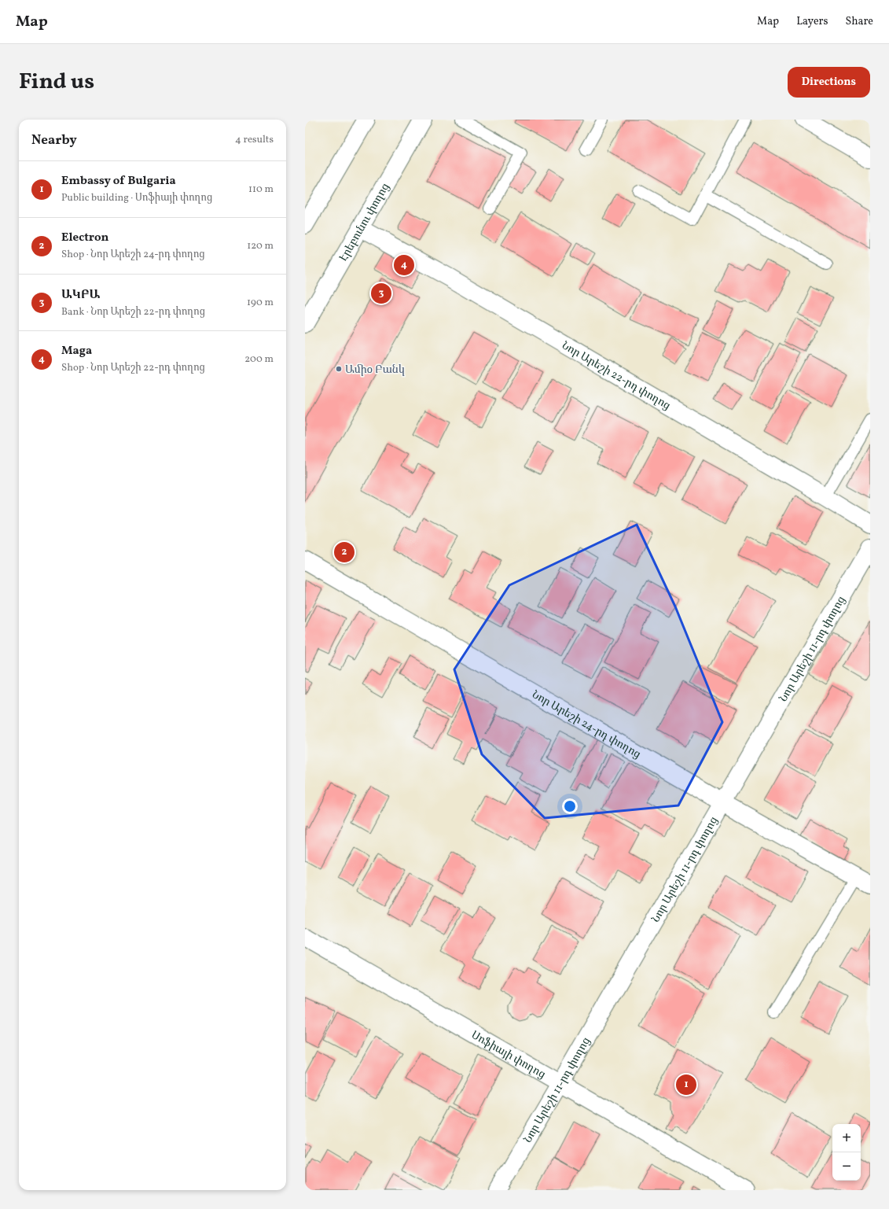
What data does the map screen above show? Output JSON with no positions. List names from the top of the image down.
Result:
{
  "streets": {
    "street": [
      "Էրեբունու փողոց",
      "Նոր Արեշի 22-րդ փողոց",
      "Նոր Արեշի 11-րդ փողոց",
      "Նոր Արեշի 24-րդ փողոց",
      "Սոֆիայի փողոց"
    ]
  },
  "crossings": [
    ["Էրեբունու փողոց", "Նոր Արեշի 22-րդ փողոց"],
    ["Նոր Արեշի 11-րդ փողոց", "Նոր Արեշի 24-րդ փողոց"],
    ["Նոր Արեշի 11-րդ փողոց", "Սոֆիայի փողոց"]
  ],
  "places": ["Ամիօ Բանկ"],
  "page": {
    "header": "Map",
    "nav": ["Map", "Layers", "Share"],
    "title": "Find us",
    "buttons": "Directions",
    "heading": ["Nearby", "4 results"],
    "list": [
      {
        "mark": "1",
        "name": "Embassy of Bulgaria",
        "note": "Public building · Սոֆիայի փողոց",
        "value": "110 m"
      },
      {
        "mark": "2",
        "name": "Electron",
        "note": "Shop · Նոր Արեշի 24-րդ փողոց",
        "value": "120 m"
      },
      {
        "mark": "3",
        "name": "ԱԿԲԱ",
        "note": "Bank · Նոր Արեշի 22-րդ փողոց",
        "value": "190 m"
      },
      {
        "mark": "4",
        "name": "Maga",
        "note": "Shop · Նոր Արեշի 22-րդ փողոց",
        "value": "200 m"
      }
    ],
    "pins": [
      "4",
      "3",
      "2",
      "1"
    ],
    "map_buttons": ["+", "−"]
  }
}
